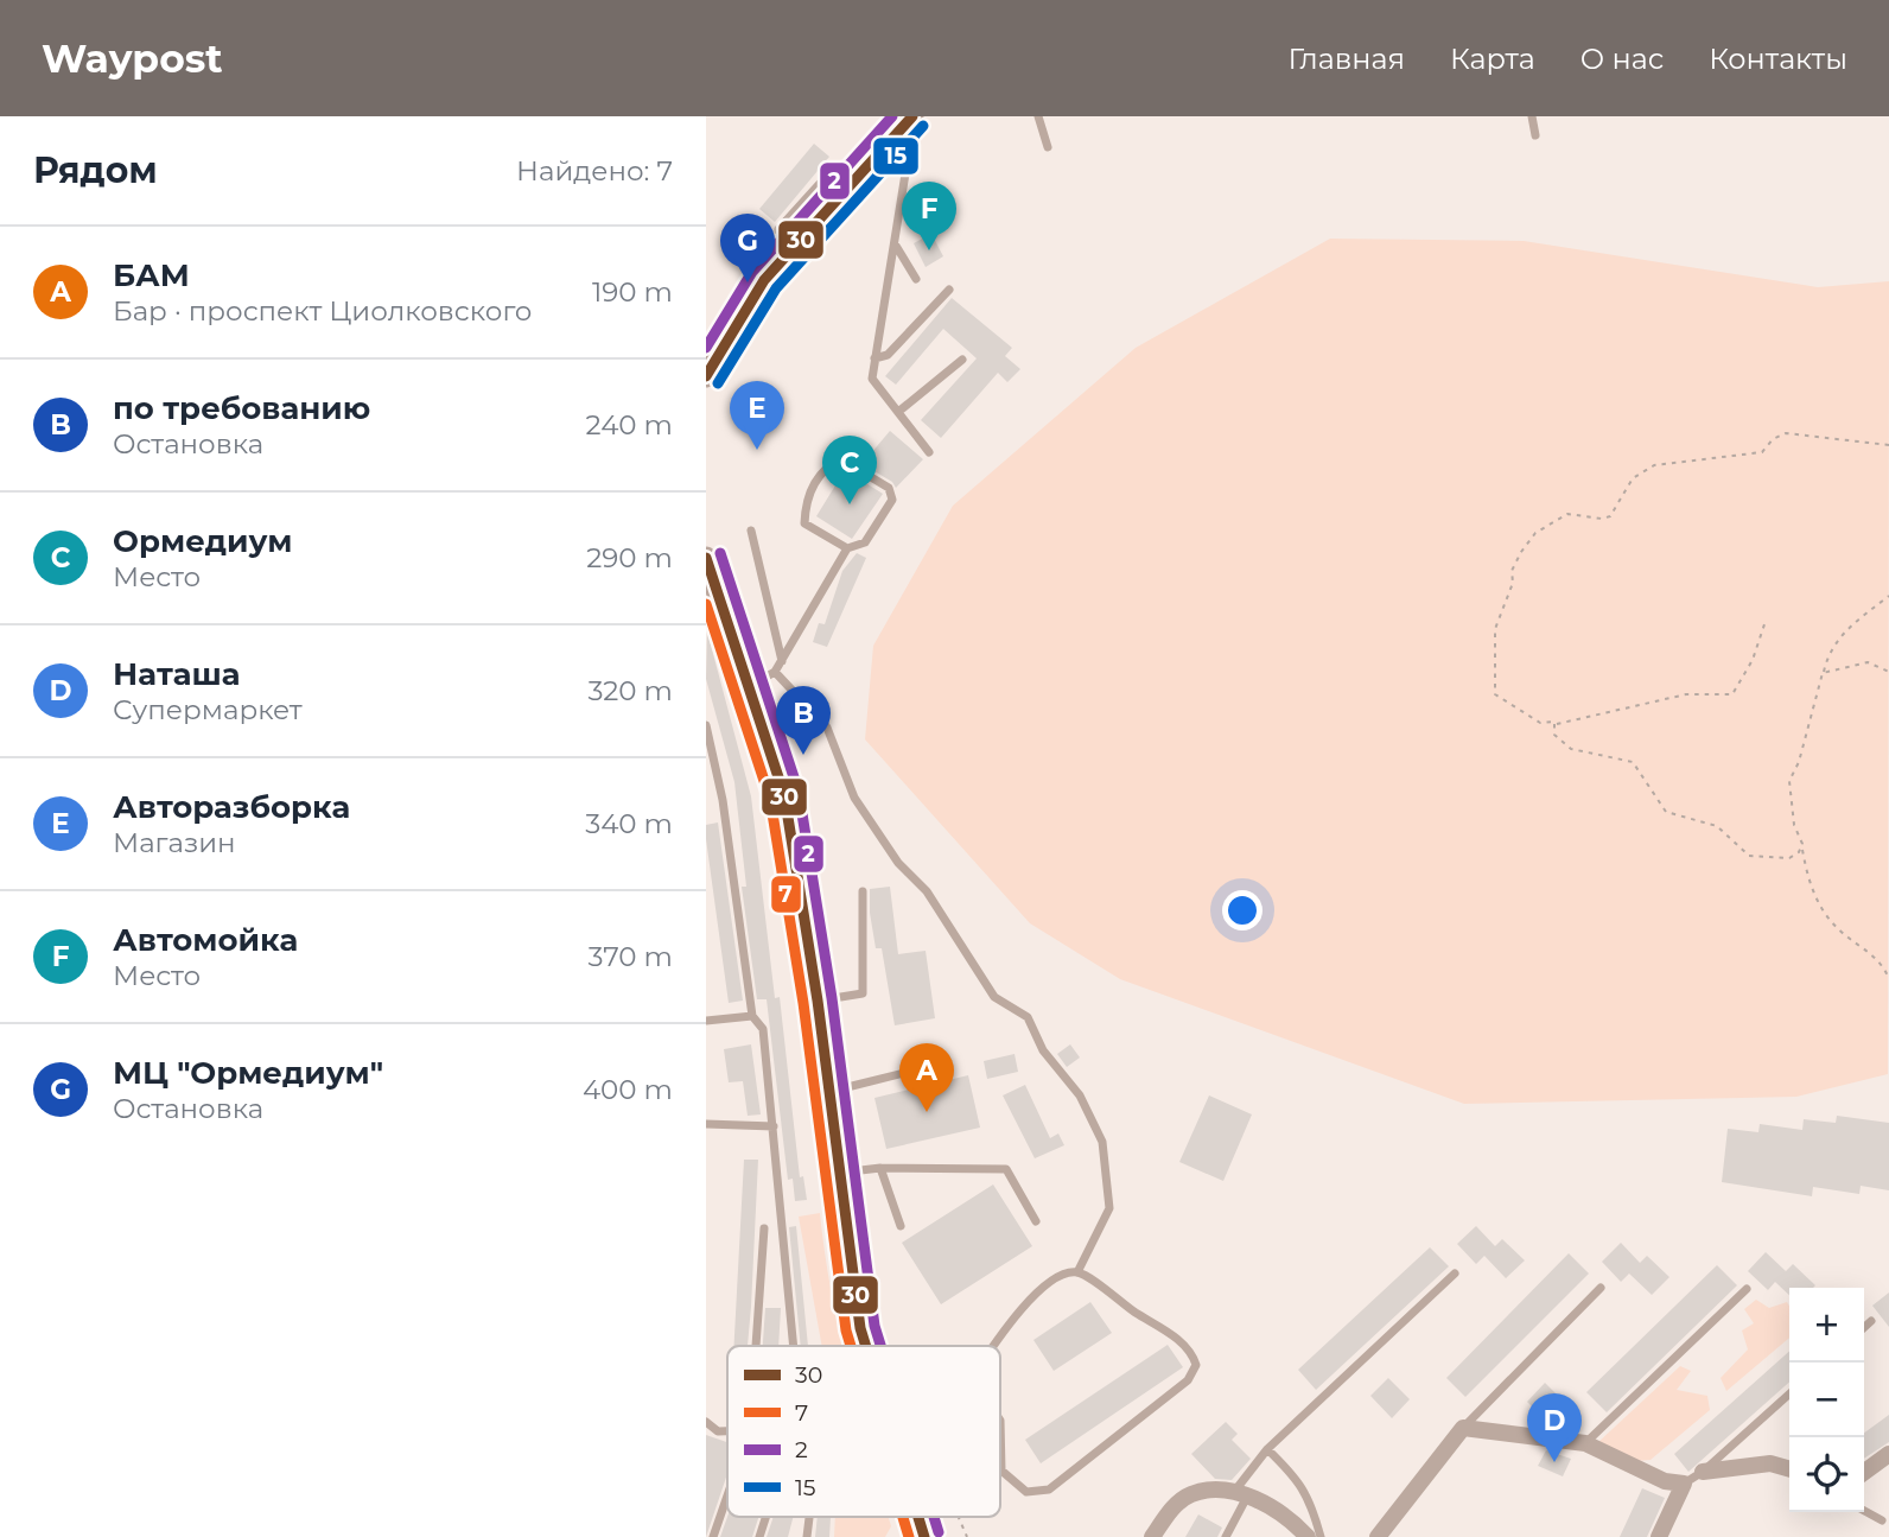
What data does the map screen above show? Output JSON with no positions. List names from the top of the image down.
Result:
{
  "lines": [
    "transit line 30",
    "transit line 2",
    "transit line 15",
    "transit line 7"
  ],
  "legend": [
    "30",
    "7",
    "2",
    "15"
  ],
  "page": {
    "header": "Waypost",
    "nav": [
      "Главная",
      "Карта",
      "О нас",
      "Контакты"
    ],
    "heading": ["Рядом", "Найдено: 7"],
    "pins": [
      "F",
      "G",
      "E",
      "C",
      "B",
      "A",
      "D"
    ],
    "list": [
      {
        "mark": "A",
        "name": "БАМ",
        "note": "Бар · проспект Циолковского",
        "value": "190 m"
      },
      {
        "mark": "B",
        "name": "по требованию",
        "note": "Остановка",
        "value": "240 m"
      },
      {
        "mark": "C",
        "name": "Ормедиум",
        "note": "Место",
        "value": "290 m"
      },
      {
        "mark": "D",
        "name": "Наташа",
        "note": "Супермаркет",
        "value": "320 m"
      },
      {
        "mark": "E",
        "name": "Авторазборка",
        "note": "Магазин",
        "value": "340 m"
      },
      {
        "mark": "F",
        "name": "Автомойка",
        "note": "Место",
        "value": "370 m"
      },
      {
        "mark": "G",
        "name": "МЦ \"Ормедиум\"",
        "note": "Остановка",
        "value": "400 m"
      }
    ],
    "map_buttons": ["+", "−"]
  }
}
